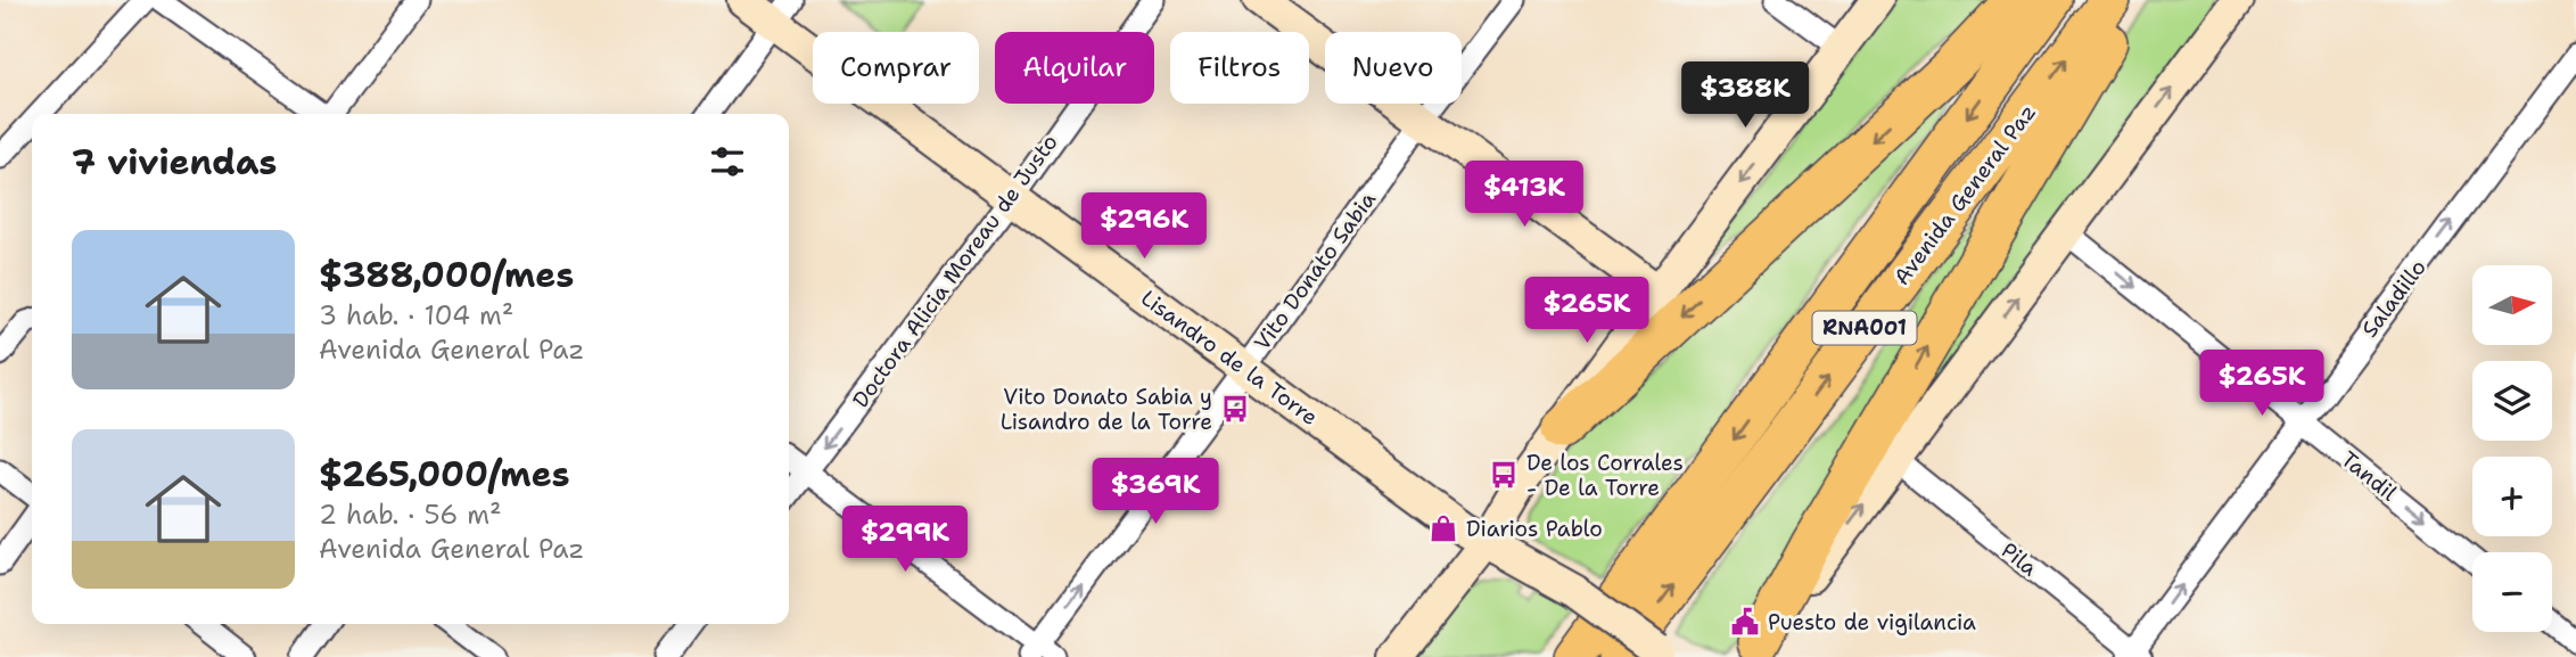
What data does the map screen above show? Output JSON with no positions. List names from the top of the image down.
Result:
{
  "streets": {
    "highway": ["Avenida General Paz", "RNA001"],
    "street": [
      "Doctora Alicia Moreau de Justo",
      "Vito Donato Sabia",
      "Saladillo",
      "Lisandro de la Torre",
      "Tandil",
      "Pila"
    ]
  },
  "crossings": [
    ["Avenida General Paz", "Lisandro de la Torre"],
    ["Doctora Alicia Moreau de Justo", "Lisandro de la Torre"],
    ["Vito Donato Sabia", "Lisandro de la Torre"],
    ["Saladillo", "Tandil"],
    ["Saladillo", "Pila"]
  ],
  "one_way": [
    "Doctora Alicia Moreau de Justo",
    "Vito Donato Sabia",
    "Saladillo",
    "Tandil"
  ],
  "places": {
    "bus stop": ["Vito Donato Sabia y Lisandro de la Torre", "De los Corrales - De la Torre"],
    "shop": ["Diarios Pablo"],
    "public building": ["Puesto de vigilancia"]
  },
  "north": "right",
  "page": {
    "chip": [
      "Comprar",
      "Alquilar",
      "Filtros",
      "Nuevo"
    ],
    "price": [
      "$388K",
      "$413K",
      "$296K",
      "$265K",
      "$265K",
      "$369K",
      "$299K"
    ],
    "heading": "7 viviendas",
    "list": [
      {
        "name": "$388,000/mes",
        "note": "3 hab. · 104 m² · Avenida General Paz"
      },
      {
        "name": "$265,000/mes",
        "note": "2 hab. · 56 m² · Avenida General Paz"
      }
    ],
    "map_buttons": ["+", "−"]
  }
}
